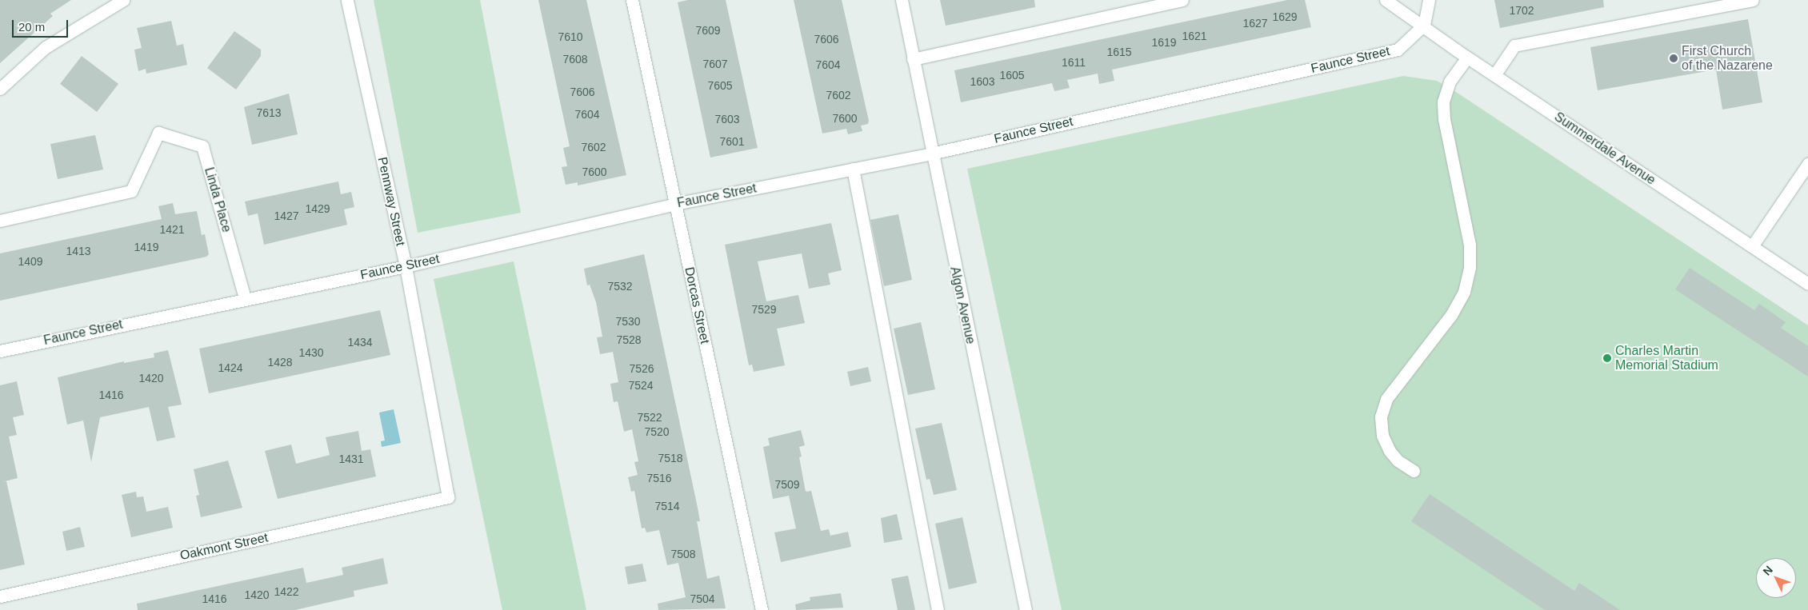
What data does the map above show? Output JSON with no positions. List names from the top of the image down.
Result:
{
  "streets": {
    "street": [
      "Faunce Street",
      "Summerdale Avenue",
      "Linda Place",
      "Pennway Street",
      "Dorcas Street",
      "Algon Avenue",
      "Oakmont Street"
    ]
  },
  "crossings": [
    ["Faunce Street", "Summerdale Avenue"],
    ["Faunce Street", "Linda Place"],
    ["Faunce Street", "Pennway Street"],
    ["Faunce Street", "Dorcas Street"],
    ["Faunce Street", "Algon Avenue"],
    ["Pennway Street", "Oakmont Street"]
  ],
  "places": ["First Church of the Nazarene", "Charles Martin Memorial Stadium"],
  "house_numbers": [
    "1702",
    "1629",
    "1627",
    "7609",
    "1621",
    "7610",
    "7606",
    "1619",
    "1615",
    "7608",
    "1611",
    "7607",
    "7604",
    "1605",
    "1603",
    "7605",
    "7606",
    "7602",
    "7613",
    "7604",
    "7600",
    "7603",
    "7601",
    "7602",
    "7600",
    "1429",
    "1427",
    "1421",
    "1419",
    "1413",
    "1409",
    "7532",
    "7529",
    "7530",
    "7528",
    "1434",
    "1430",
    "1428",
    "1424",
    "7526",
    "1420",
    "7524",
    "1416",
    "7522",
    "7520",
    "7518",
    "1431",
    "7516",
    "7509",
    "7514",
    "7508",
    "1422",
    "1420",
    "1416",
    "7504"
  ],
  "scale_bar": "20 m",
  "north": "top left"
}
